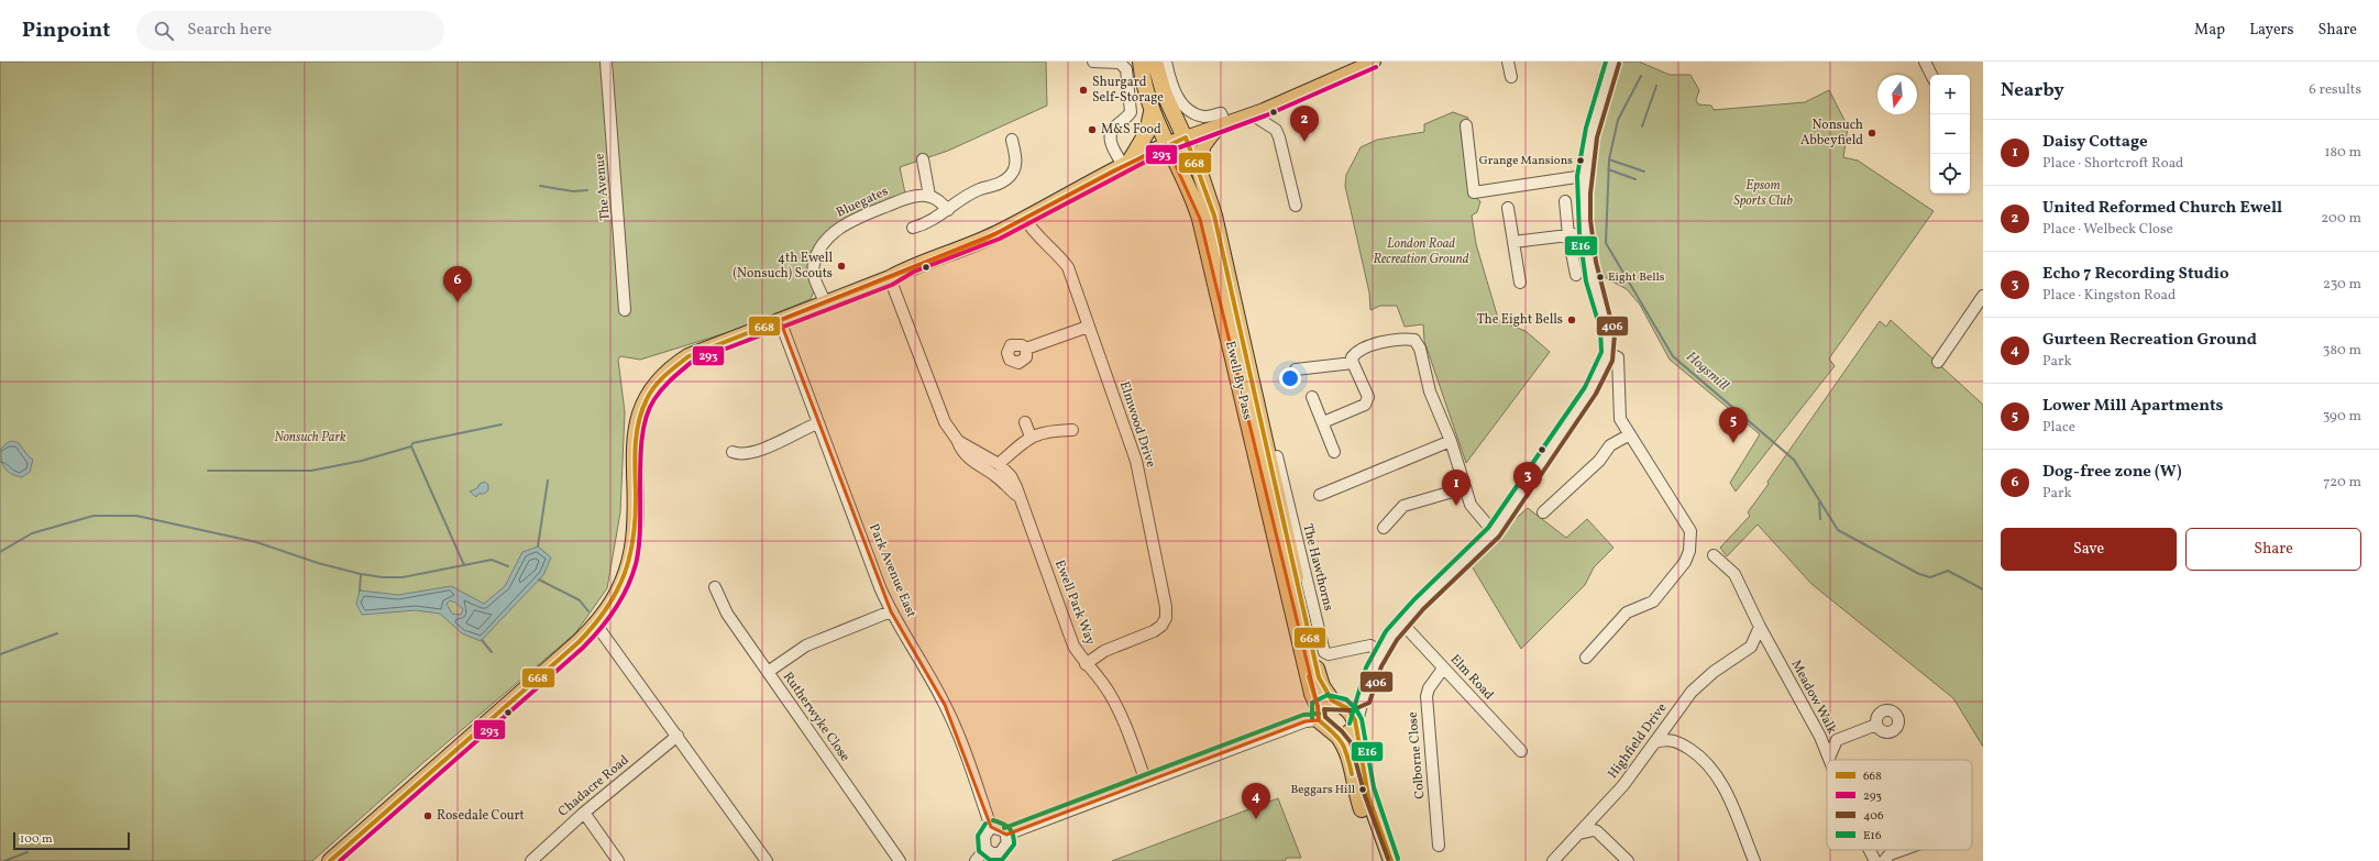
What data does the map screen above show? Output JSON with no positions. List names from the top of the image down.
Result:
{
  "streets": {
    "highway": ["Ewell By-Pass"],
    "street": [
      "The Avenue",
      "Bluegates",
      "Elmwood Drive",
      "The Hawthorns",
      "Park Avenue East",
      "Ewell Park Way",
      "Elm Road",
      "Meadow Walk",
      "Rutherwyke Close",
      "Highfield Drive",
      "Colborne Close",
      "Chadacre Road"
    ]
  },
  "crossings": [
    ["Elmwood Drive", "Ewell Park Way"],
    ["Elm Road", "Colborne Close"]
  ],
  "water": ["Hogsmill"],
  "parks": ["Epsom Sports Club", "London Road Recreation Ground", "Nonsuch Park"],
  "places": [
    "Shurgard Self-Storage",
    "M&S Food",
    "Nonsuch Abbeyfield",
    "Grange Mansions",
    "4th Ewell (Nonsuch) Scouts",
    "Eight Bells",
    "The Eight Bells",
    "Beggars Hill",
    "Rosedale Court"
  ],
  "lines": [
    "transit line E16",
    "transit line 406",
    "transit line 293",
    "transit line 668"
  ],
  "legend": [
    "668",
    "293",
    "406",
    "E16"
  ],
  "scale_bar": "100 m",
  "north": "bottom",
  "page": {
    "header": "Pinpoint",
    "search": "Search here",
    "nav": ["Map", "Layers", "Share"],
    "heading": ["Nearby", "6 results"],
    "map_buttons": ["+", "−"],
    "pins": [
      "2",
      "6",
      "5",
      "3",
      "1",
      "4"
    ],
    "list": [
      {
        "mark": "1",
        "name": "Daisy Cottage",
        "note": "Place · Shortcroft Road",
        "value": "180 m"
      },
      {
        "mark": "2",
        "name": "United Reformed Church Ewell",
        "note": "Place · Welbeck Close",
        "value": "200 m"
      },
      {
        "mark": "3",
        "name": "Echo 7 Recording Studio",
        "note": "Place · Kingston Road",
        "value": "230 m"
      },
      {
        "mark": "4",
        "name": "Gurteen Recreation Ground",
        "note": "Park",
        "value": "380 m"
      },
      {
        "mark": "5",
        "name": "Lower Mill Apartments",
        "note": "Place",
        "value": "390 m"
      },
      {
        "mark": "6",
        "name": "Dog-free zone (W)",
        "note": "Park",
        "value": "720 m"
      }
    ],
    "buttons": ["Save", "Share"],
    "scale": "100 m"
  }
}
